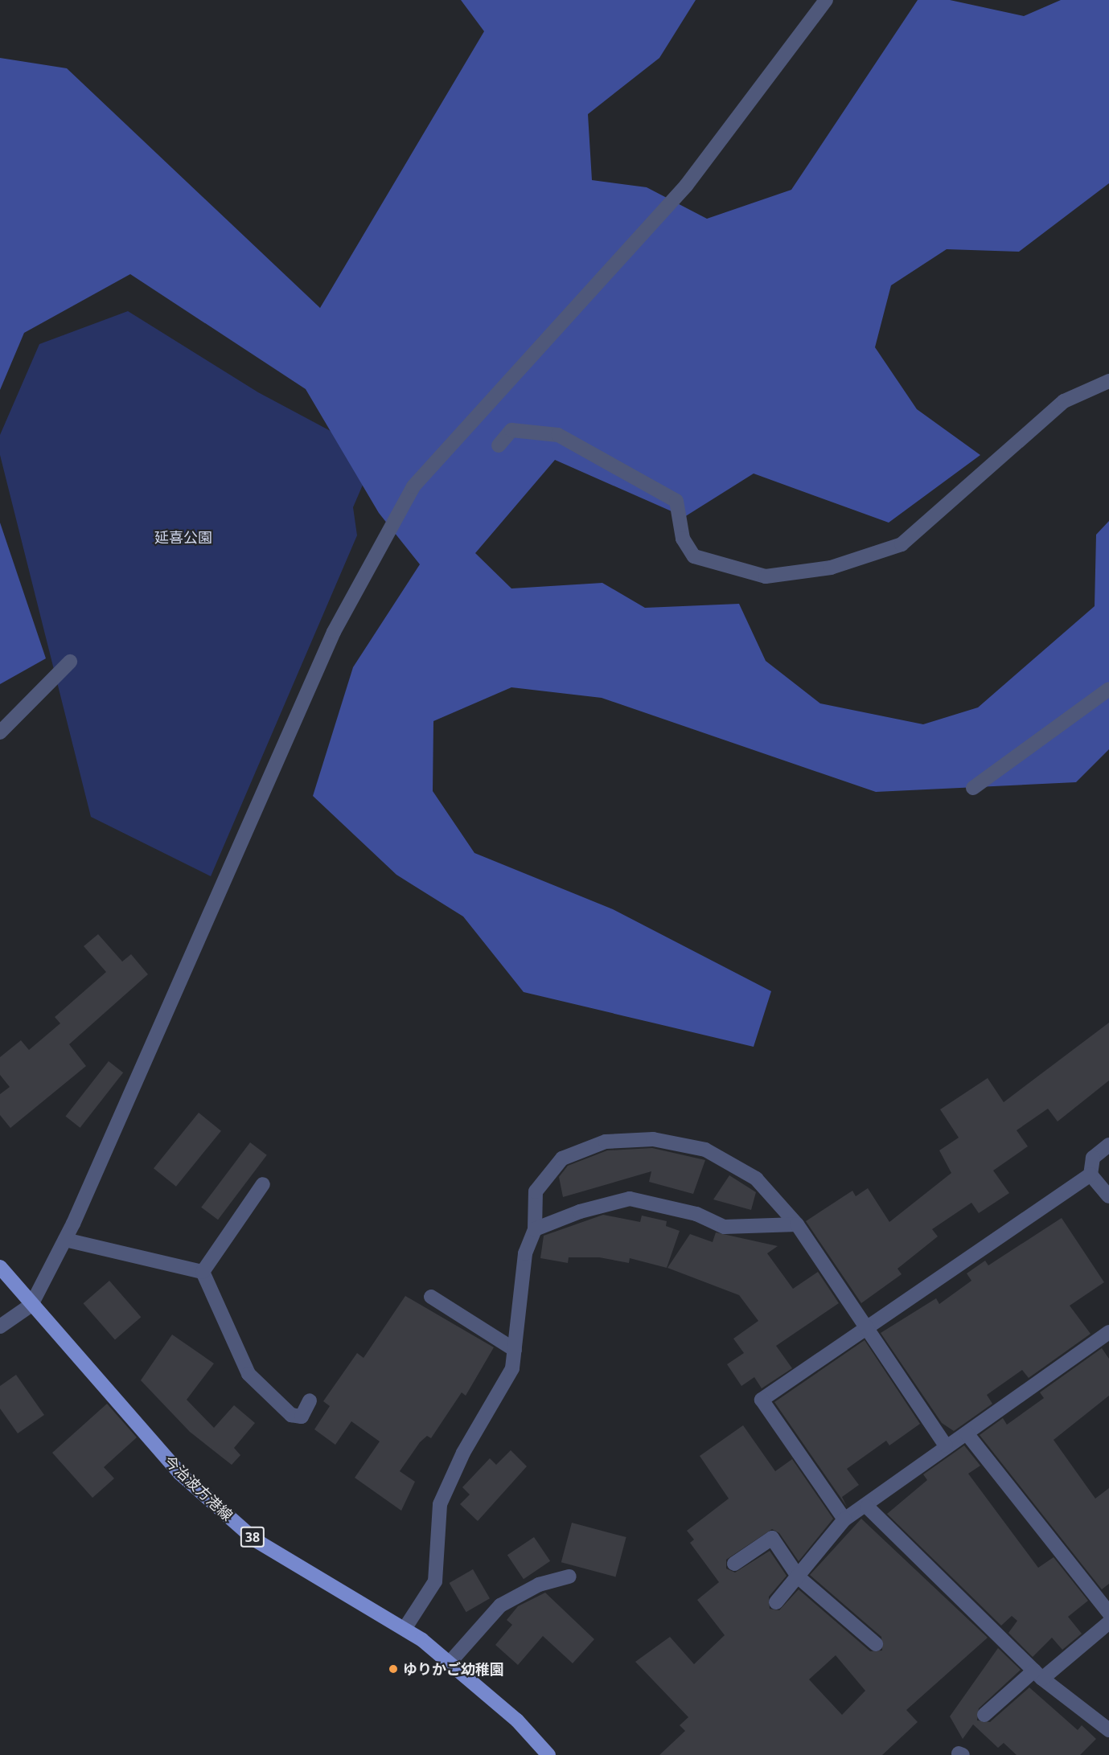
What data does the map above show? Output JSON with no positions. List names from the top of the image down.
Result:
{
  "streets": {
    "main road": ["今治波方港線", "38"]
  },
  "parks": ["延喜公園"],
  "places": ["ゆりかご幼稚園"]
}
